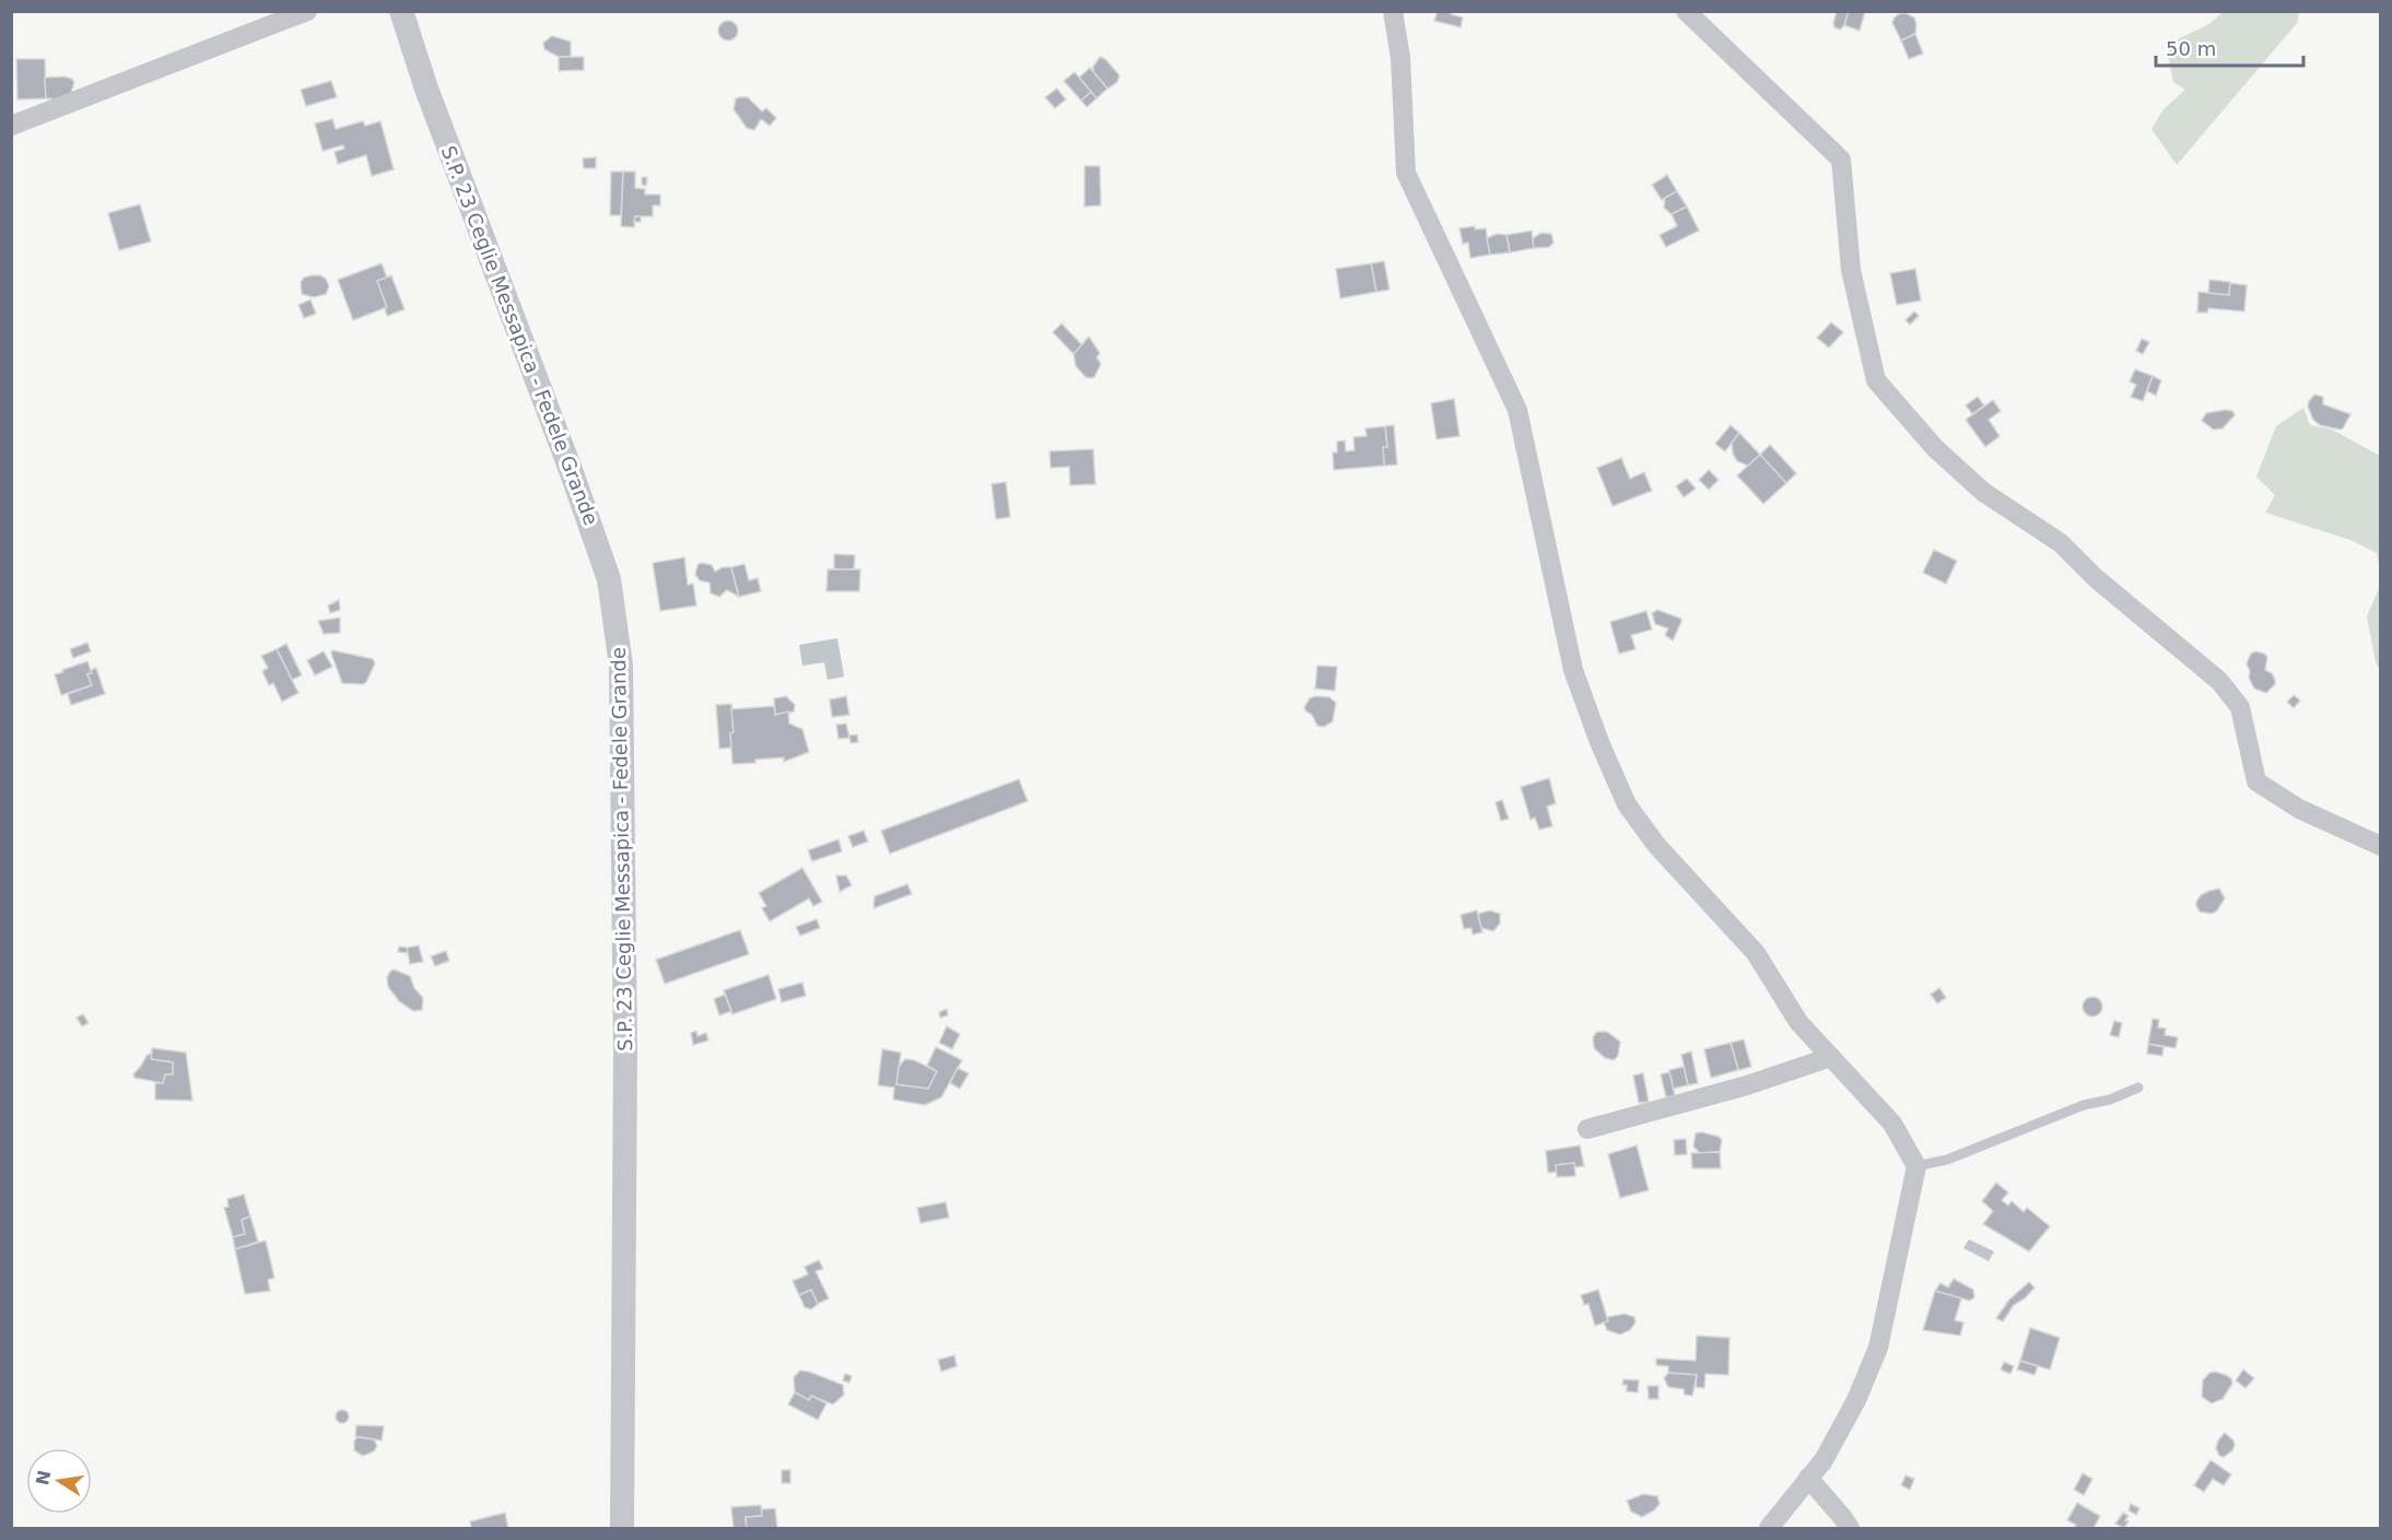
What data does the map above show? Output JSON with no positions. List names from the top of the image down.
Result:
{
  "streets": {
    "street": ["S.P. 23 Ceglie Messapica - Fedele Grande"]
  },
  "scale_bar": "50 m",
  "north": "left"
}
